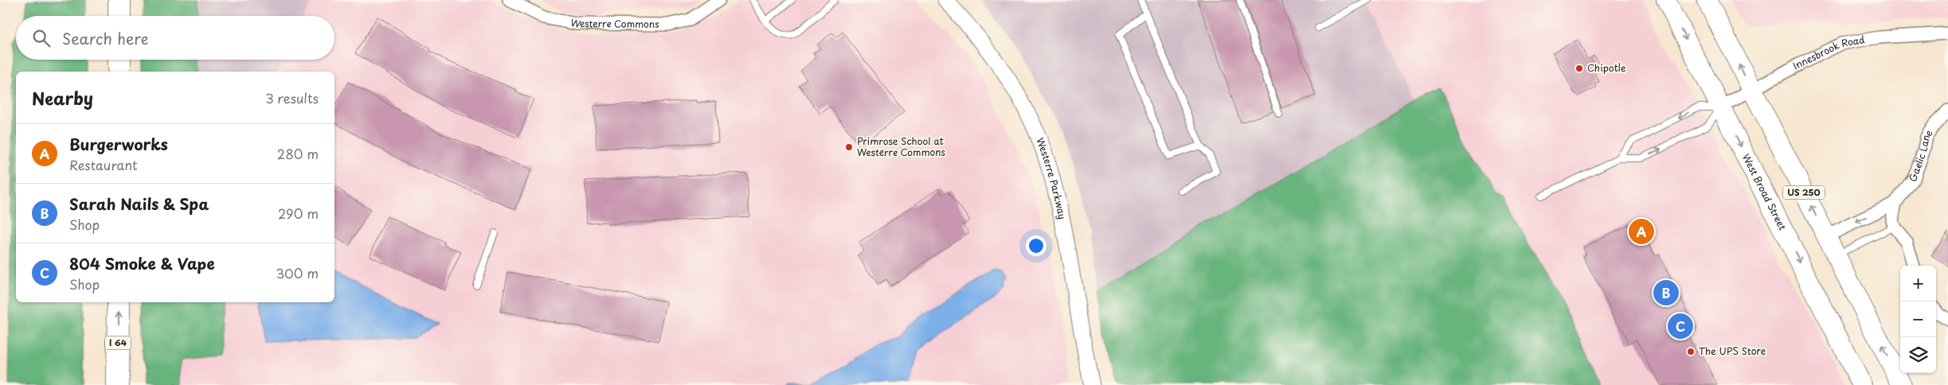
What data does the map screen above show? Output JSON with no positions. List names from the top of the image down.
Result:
{
  "streets": {
    "highway": ["I 64"],
    "main road": ["West Broad Street", "US 250"],
    "street": [
      "Westerre Commons",
      "Innesbrook Road",
      "Gaelic Lane",
      "Westerre Parkway"
    ]
  },
  "crossings": [
    ["Innesbrook Road", "West Broad Street"],
    ["Innesbrook Road", "US 250"],
    ["Gaelic Lane", "US 250"]
  ],
  "one_way": ["Gaelic Lane"],
  "places": ["Chipotle", "Primrose School at Westerre Commons", "The UPS Store"],
  "page": {
    "search": "Search here",
    "heading": ["Nearby", "3 results"],
    "list": [
      {
        "mark": "A",
        "name": "Burgerworks",
        "note": "Restaurant",
        "value": "280 m"
      },
      {
        "mark": "B",
        "name": "Sarah Nails & Spa",
        "note": "Shop",
        "value": "290 m"
      },
      {
        "mark": "C",
        "name": "804 Smoke & Vape",
        "note": "Shop",
        "value": "300 m"
      }
    ],
    "pins": ["A", "B", "C"],
    "map_buttons": ["+", "−"]
  }
}
